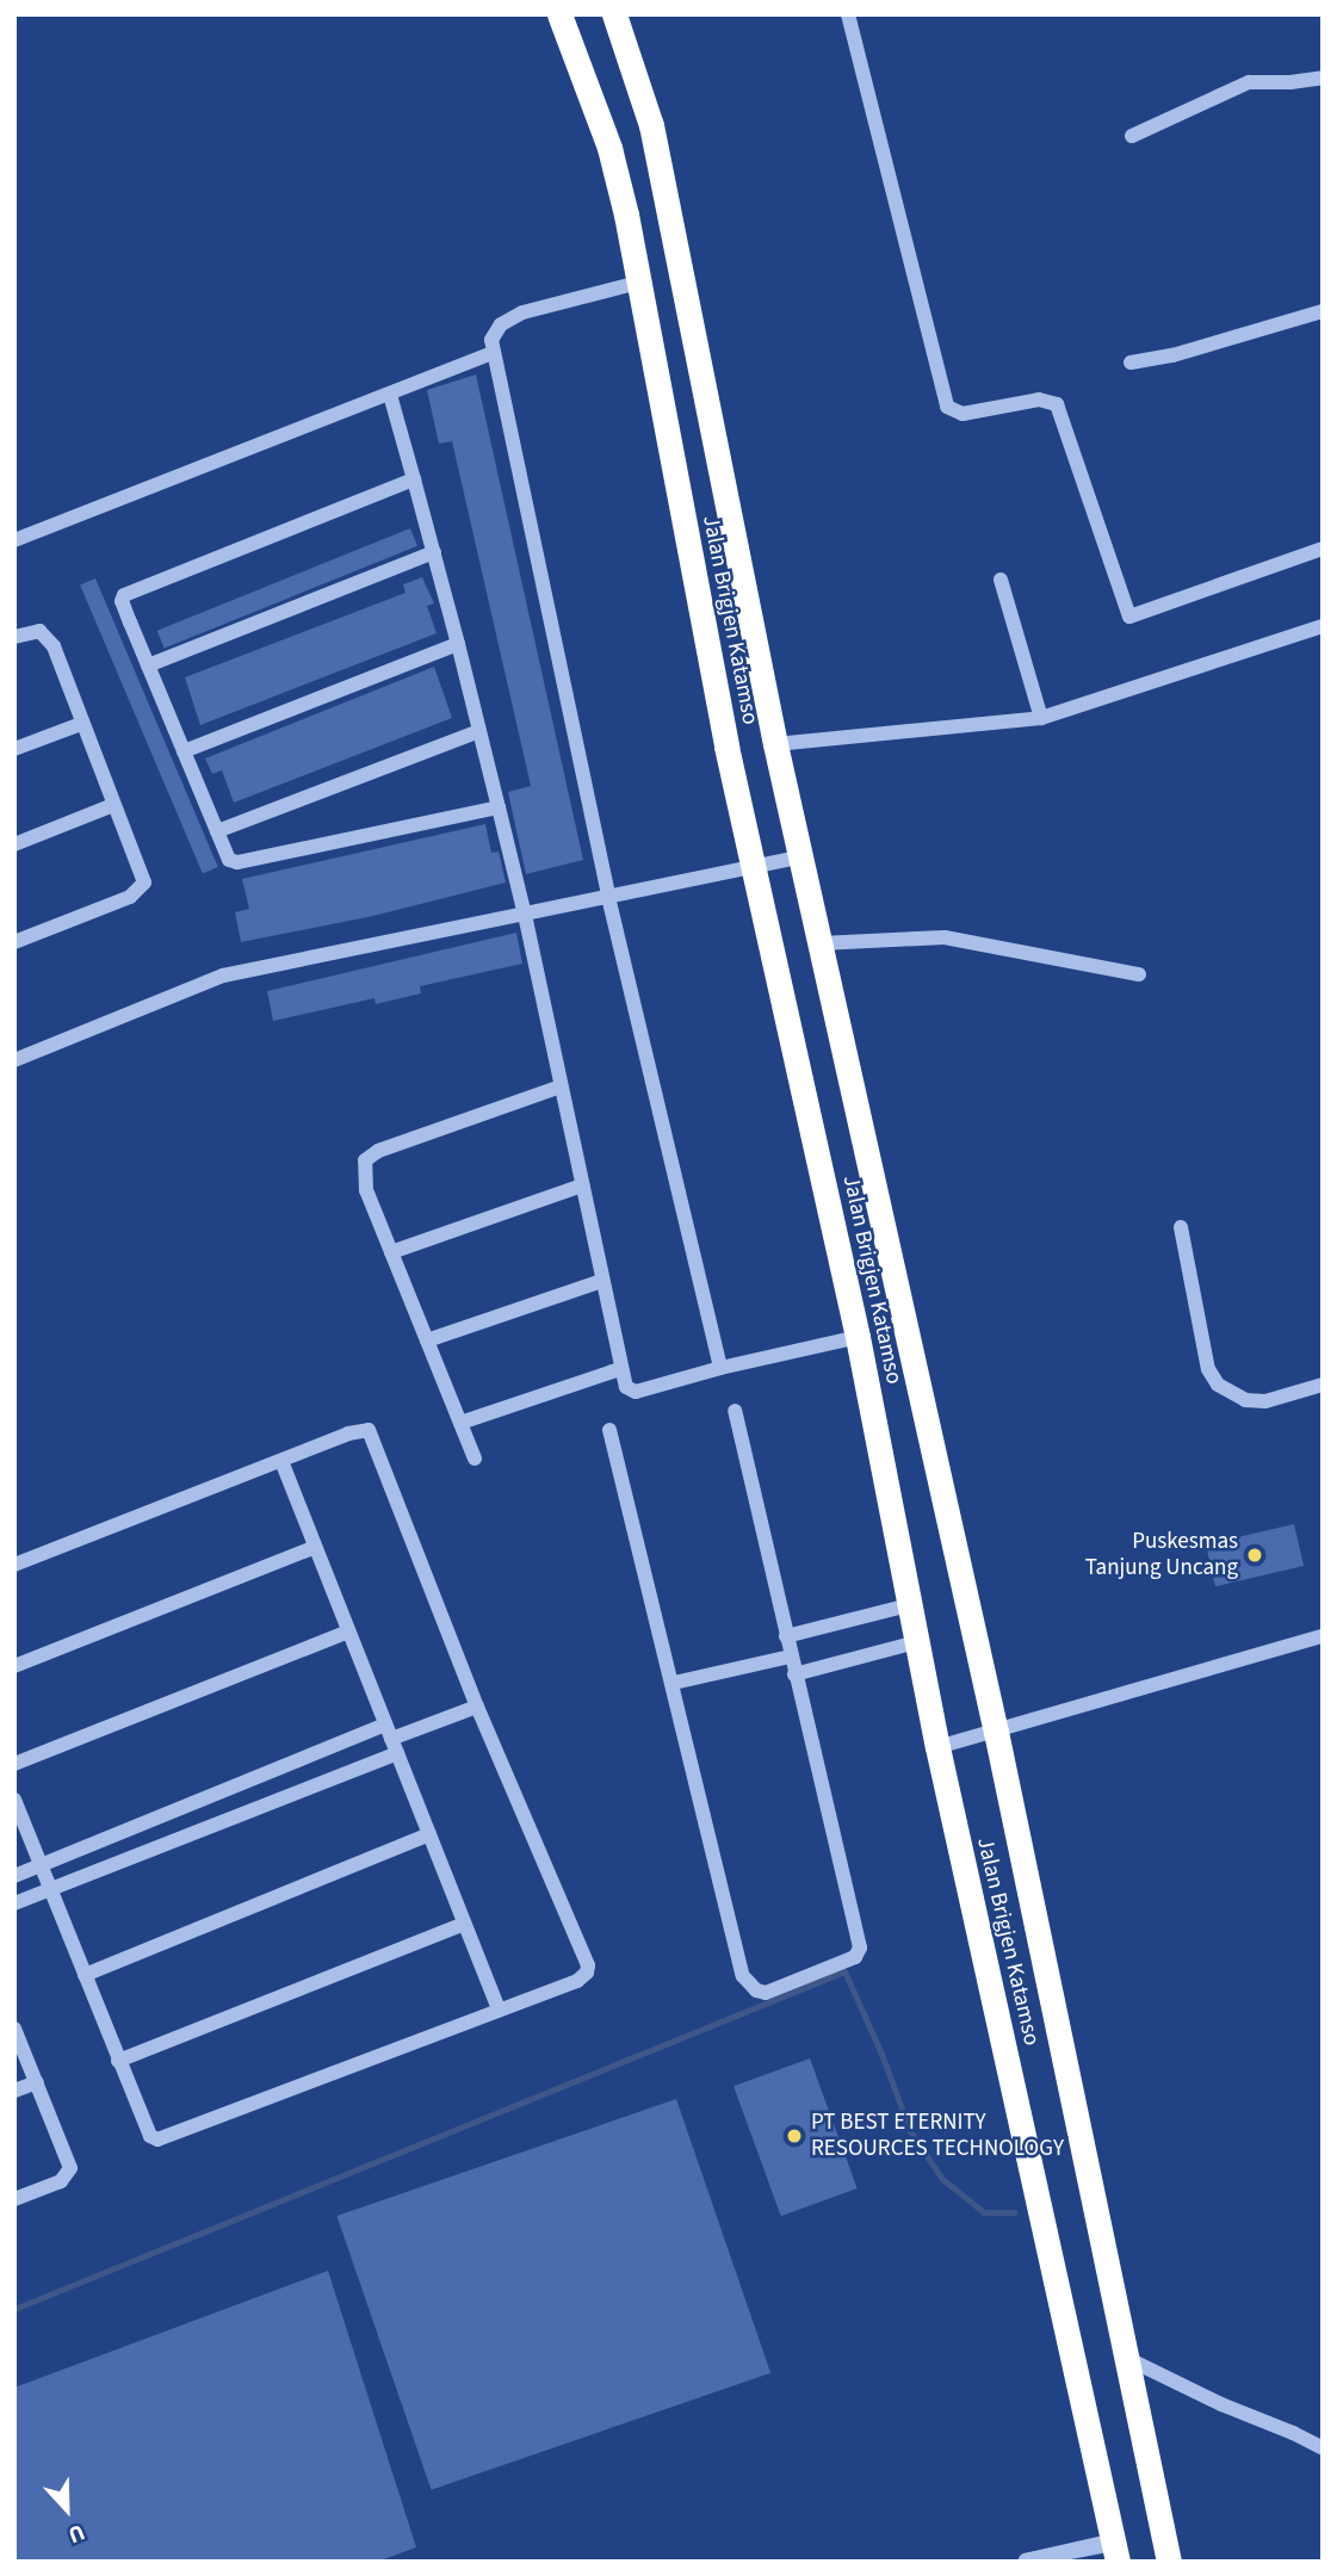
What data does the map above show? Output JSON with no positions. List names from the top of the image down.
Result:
{
  "streets": {
    "highway": ["Jalan Brigjen Katamso"]
  },
  "places": ["Puskesmas Tanjung Uncang", "PT BEST ETERNITY RESOURCES TECHNOLOGY"],
  "north": "bottom"
}
